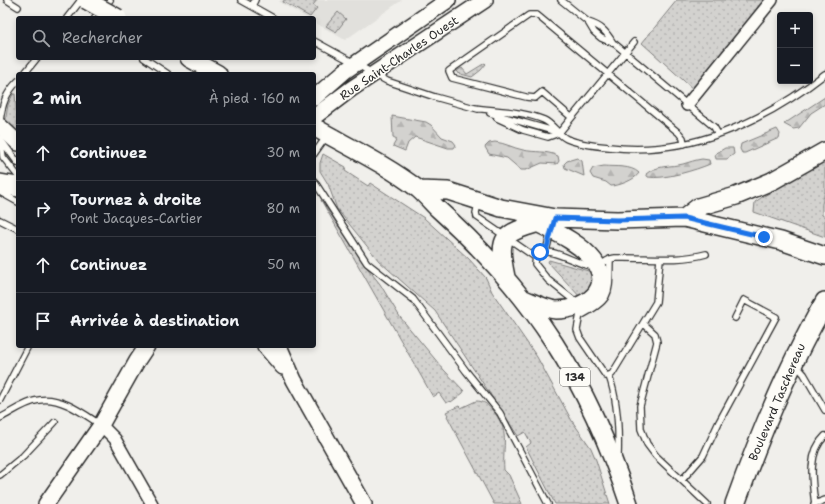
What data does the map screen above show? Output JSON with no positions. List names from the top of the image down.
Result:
{
  "streets": {
    "highway": ["Boulevard Taschereau"],
    "main road": ["134"],
    "street": ["Rue Saint-Charles Ouest"]
  },
  "page": {
    "map_buttons": ["+", "−"],
    "search": "Rechercher",
    "heading": ["2 min", "À pied · 160 m"],
    "list": [
      ["Continuez", "30 m"],
      ["Tournez à droite", "Pont Jacques-Cartier", "80 m"],
      ["Continuez", "50 m"],
      "Arrivée à destination"
    ]
  }
}
